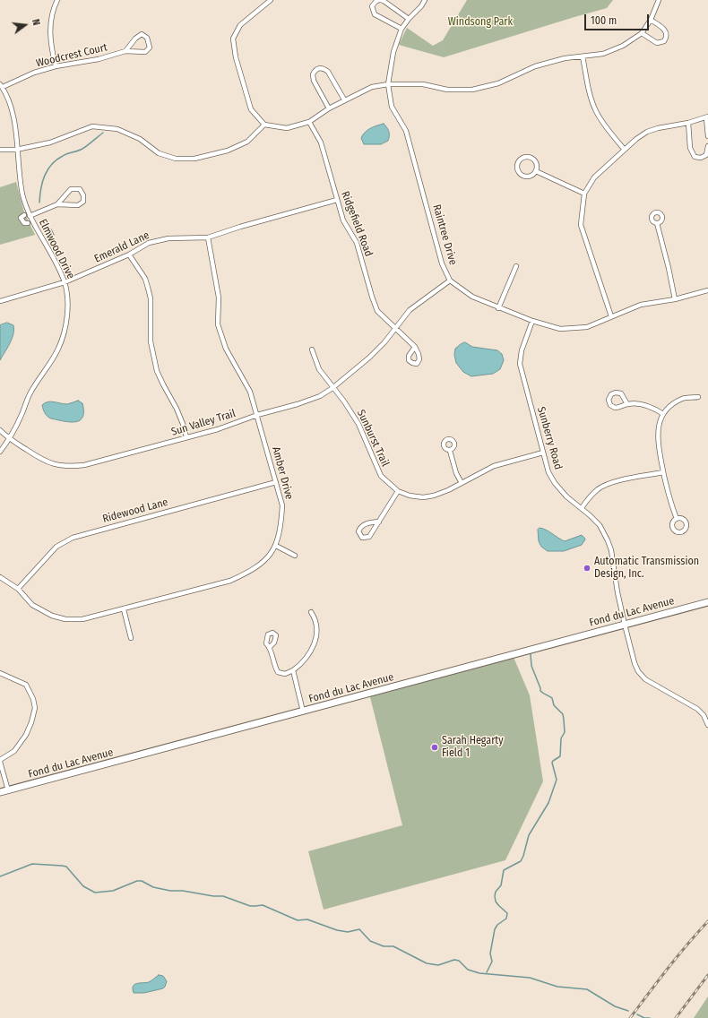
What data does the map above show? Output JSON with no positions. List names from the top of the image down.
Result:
{
  "streets": {
    "main road": ["Fond du Lac Avenue"],
    "street": [
      "Woodcrest Court",
      "Ridgefield Road",
      "Raintree Drive",
      "Emerald Lane",
      "Elmwood Drive",
      "Sun Valley Trail",
      "Sunburst Trail",
      "Sunberry Road",
      "Amber Drive",
      "Ridewood Lane"
    ]
  },
  "crossings": [
    ["Woodcrest Court", "Elmwood Drive"],
    ["Ridgefield Road", "Emerald Lane"],
    ["Ridgefield Road", "Sun Valley Trail"],
    ["Raintree Drive", "Sun Valley Trail"],
    ["Raintree Drive", "Sunberry Road"],
    ["Emerald Lane", "Elmwood Drive"],
    ["Emerald Lane", "Amber Drive"],
    ["Elmwood Drive", "Sun Valley Trail"],
    ["Sun Valley Trail", "Sunburst Trail"],
    ["Sun Valley Trail", "Amber Drive"],
    ["Sunburst Trail", "Sunberry Road"],
    ["Sunberry Road", "Fond du Lac Avenue"],
    ["Amber Drive", "Ridewood Lane"]
  ],
  "parks": ["Windsong Park"],
  "places": ["Automatic Transmission Design, Inc.", "Sarah Hegarty Field 1"],
  "scale_bar": "100 m",
  "north": "right"
}
